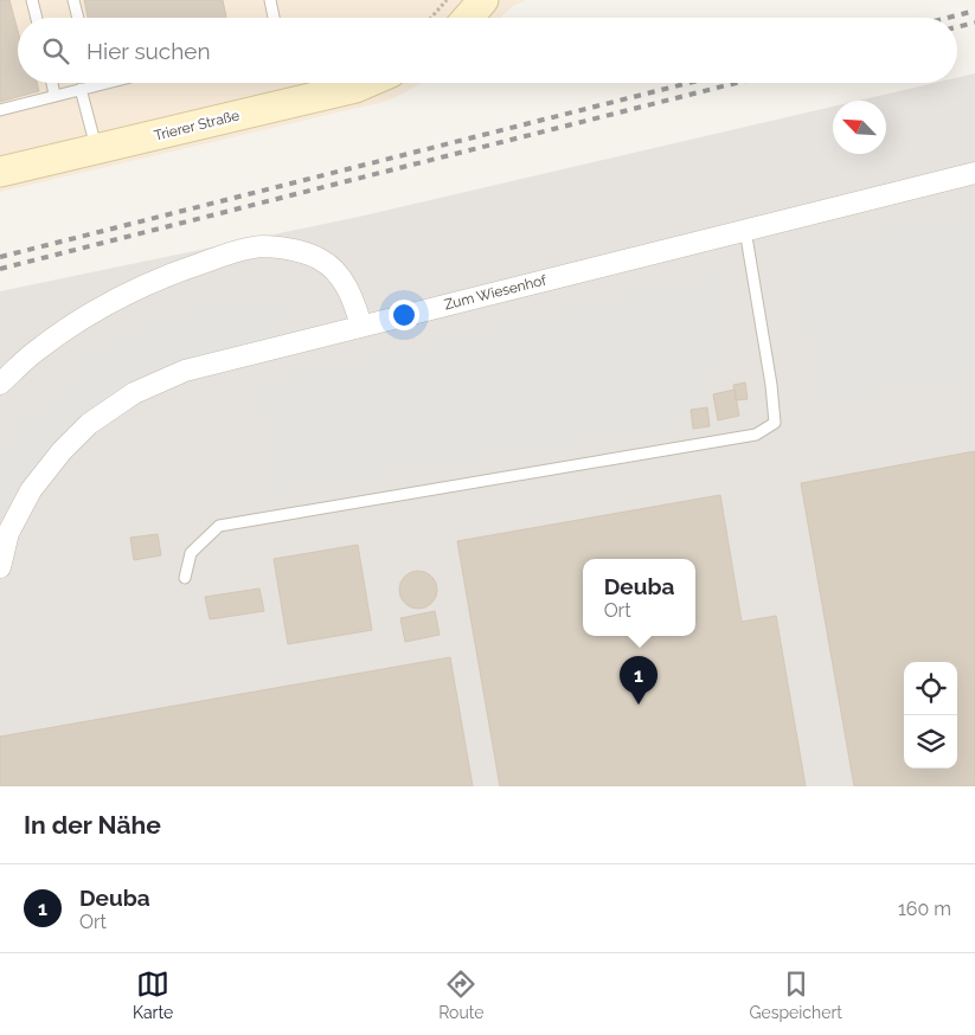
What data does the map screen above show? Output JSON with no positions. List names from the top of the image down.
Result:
{
  "streets": {
    "street": ["Trierer Straße", "Zum Wiesenhof"]
  },
  "north": "top left",
  "page": {
    "search": "Hier suchen",
    "popup": ["Deuba", "Ort"],
    "pins": "1",
    "heading": "In der Nähe",
    "list": [
      {
        "mark": "1",
        "name": "Deuba",
        "note": "Ort",
        "value": "160 m"
      }
    ],
    "nav": ["Karte", "Route", "Gespeichert"]
  }
}
